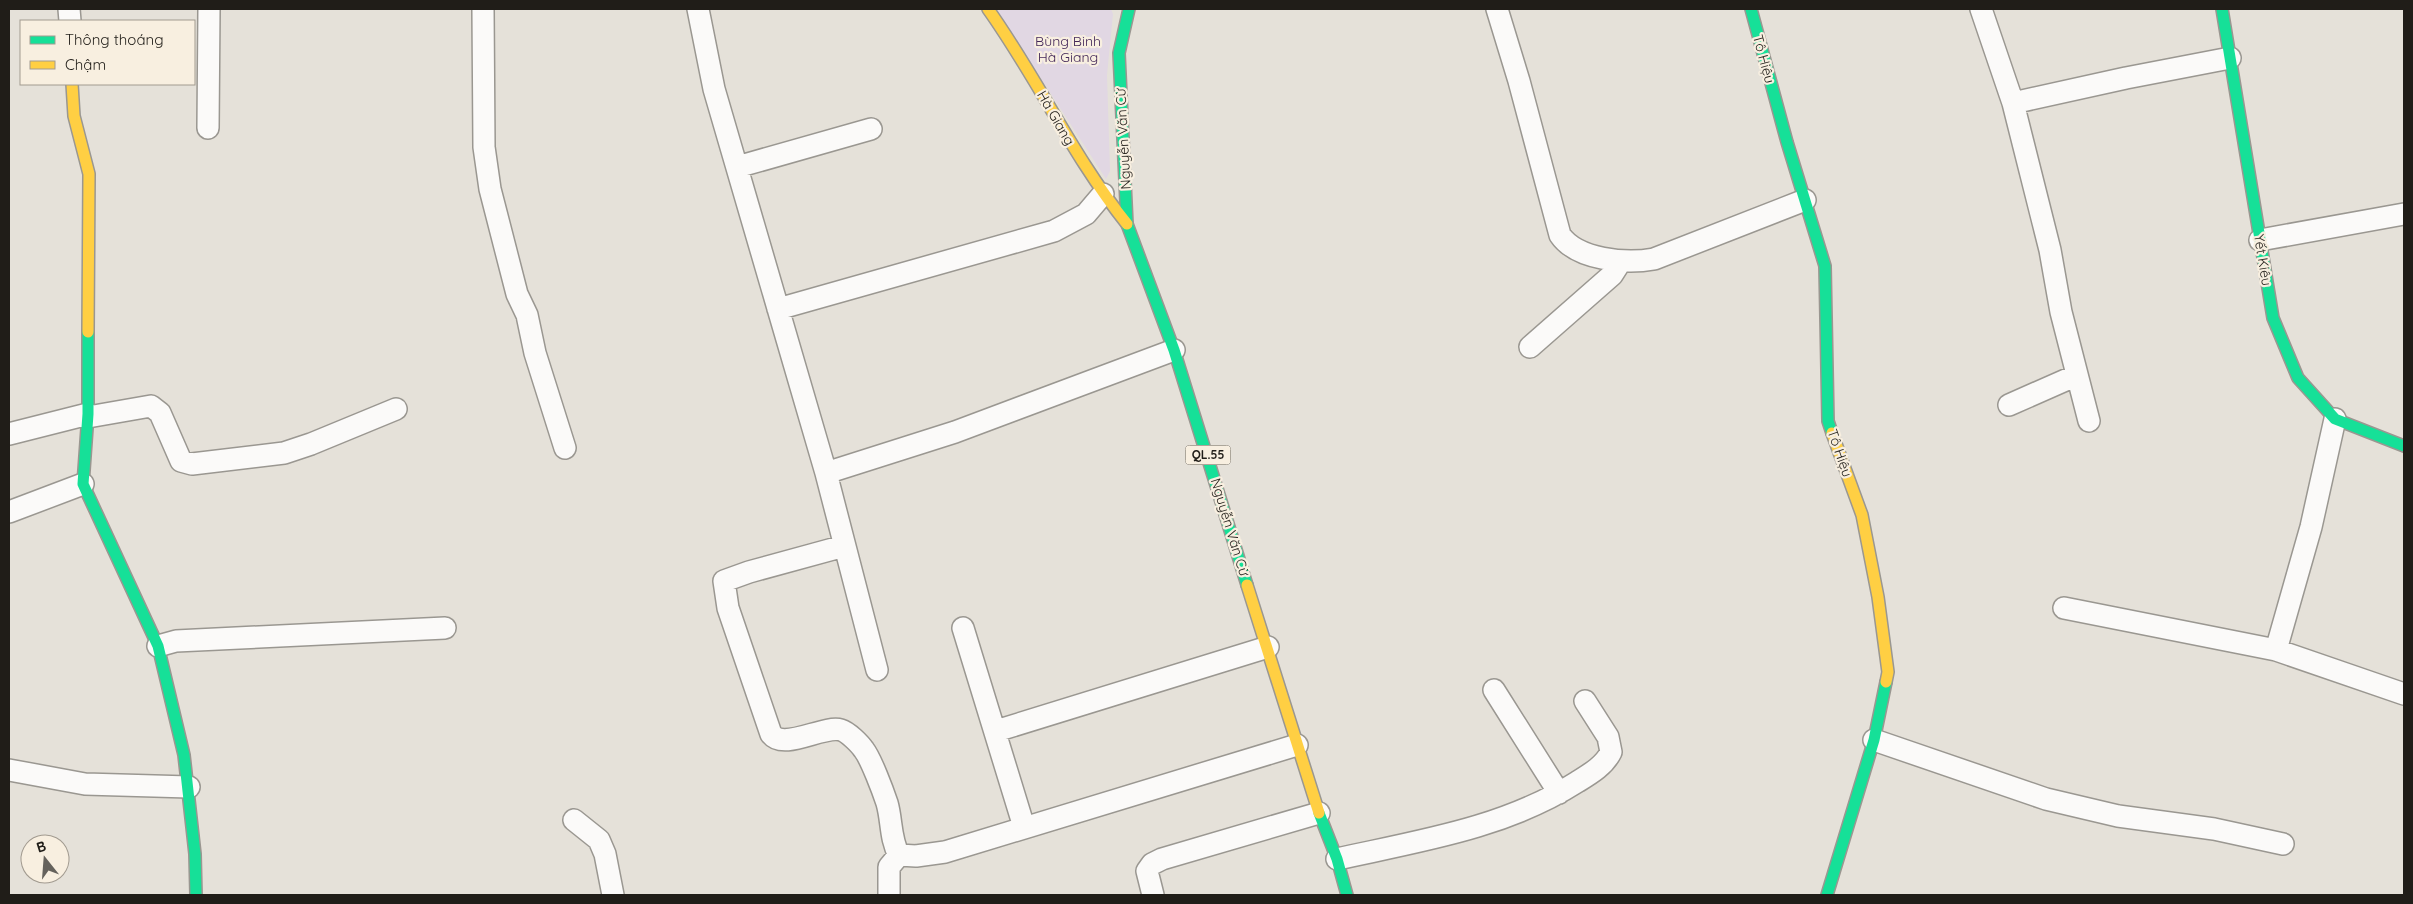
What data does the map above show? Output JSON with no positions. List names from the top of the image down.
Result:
{
  "streets": {
    "main road": [
      "Tô Hiệu",
      "Hà Giang",
      "Nguyễn Văn Cừ",
      "Yết Kiêu",
      "QL.55"
    ]
  },
  "crossings": [
    ["Hà Giang", "Nguyễn Văn Cừ"]
  ],
  "parks": ["Bùng Binh Hà Giang"],
  "legend": ["Thông thoáng", "Chậm"],
  "north": "top"
}
